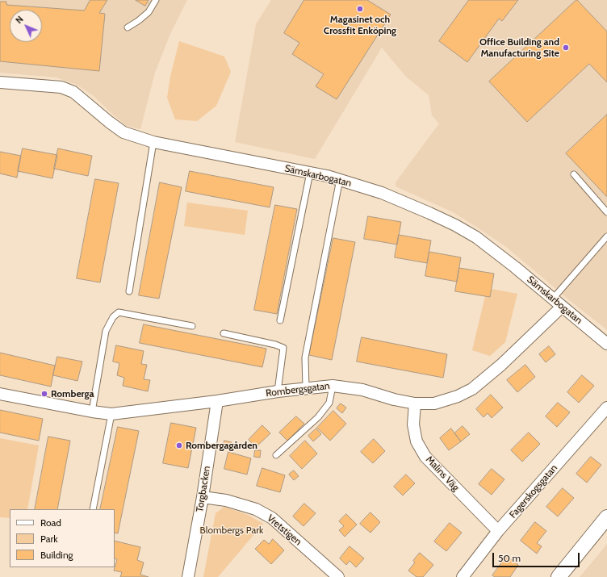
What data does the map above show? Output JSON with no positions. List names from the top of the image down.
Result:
{
  "streets": {
    "street": [
      "Sämskarbogatan",
      "Rombergsgatan",
      "Malins Väg",
      "Torgbacken",
      "Fagerskogsgatan",
      "Vretstigen"
    ]
  },
  "crossings": [
    ["Sämskarbogatan", "Rombergsgatan"],
    ["Rombergsgatan", "Malins Väg"],
    ["Rombergsgatan", "Torgbacken"],
    ["Malins Väg", "Fagerskogsgatan"],
    ["Torgbacken", "Vretstigen"]
  ],
  "parks": ["Blombergs Park"],
  "places": [
    "Magasinet och Crossfit Enköping",
    "Office Building and Manufacturing Site",
    "Romberga",
    "Rombergagården"
  ],
  "legend": ["Road", "Park", "Building"],
  "scale_bar": "50 m",
  "north": "top left"
}
